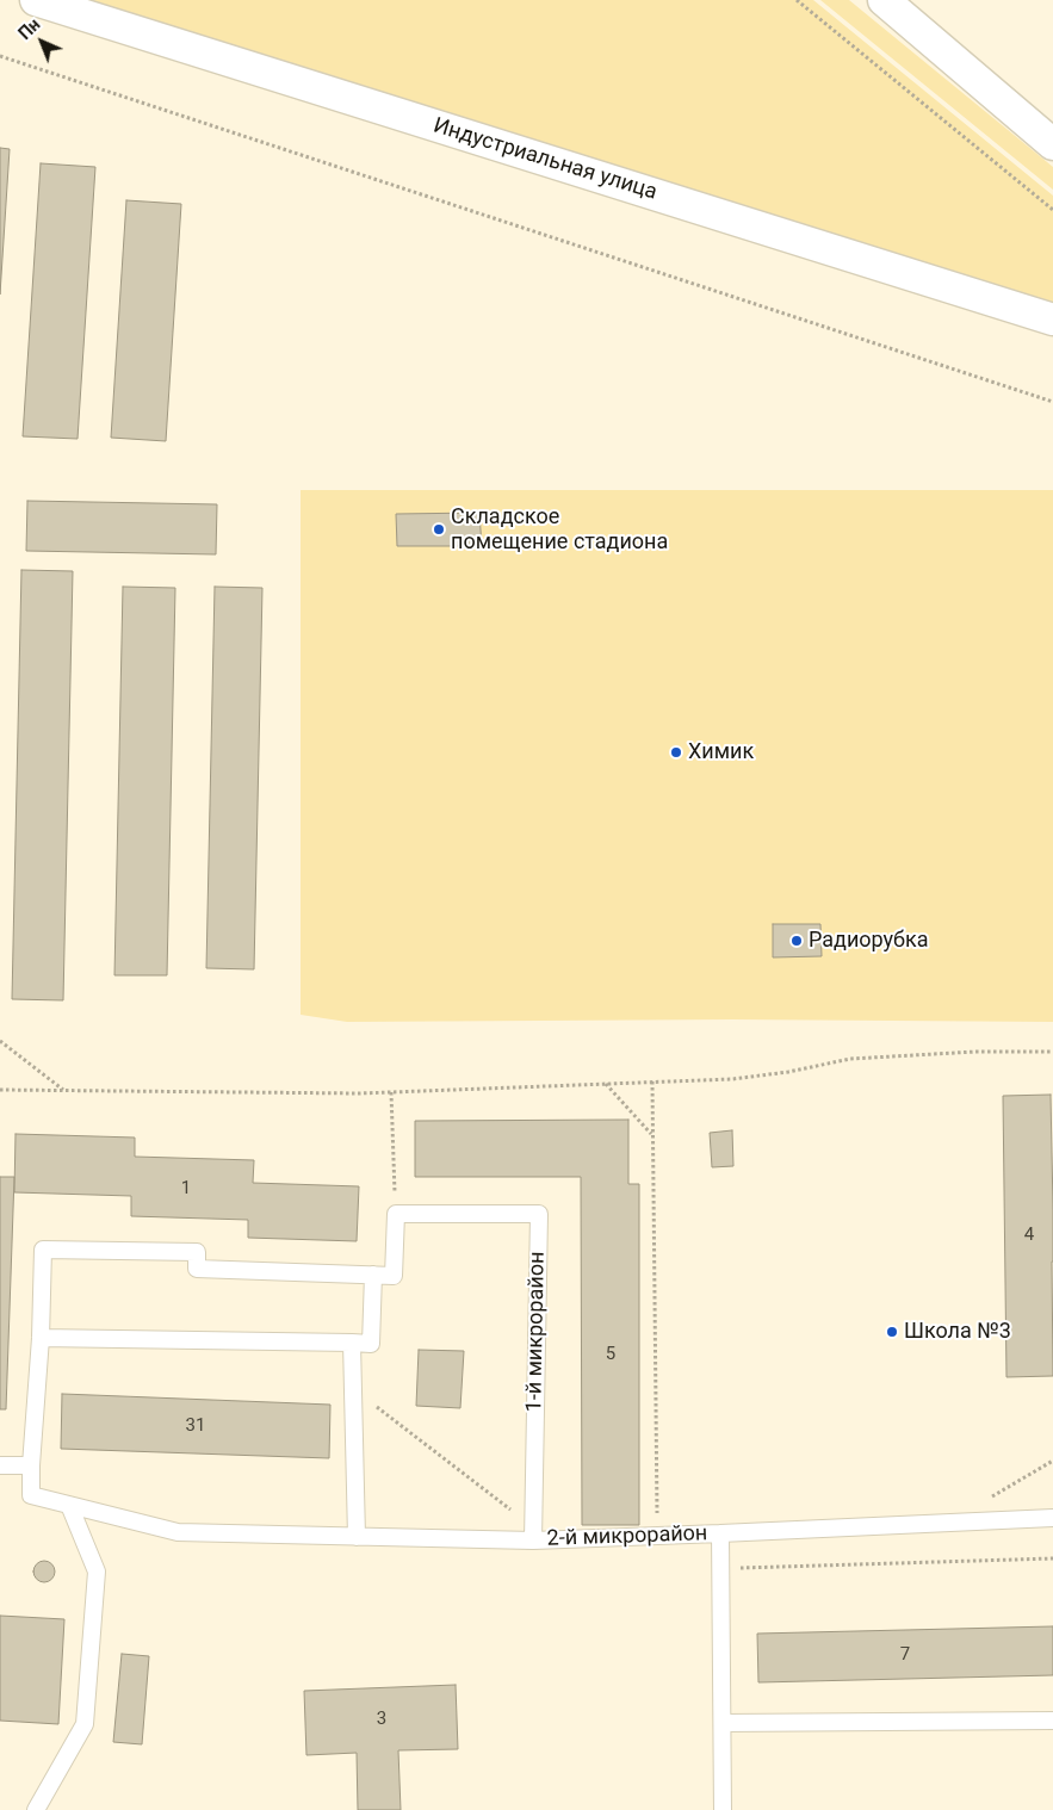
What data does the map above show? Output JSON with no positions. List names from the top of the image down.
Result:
{
  "streets": {
    "street": ["Индустриальная улица"],
    "lane": ["1-й микрорайон", "2-й микрорайон"]
  },
  "crossings": [
    ["1-й микрорайон", "2-й микрорайон"]
  ],
  "places": [
    "Складское помещение стадиона",
    "Химик",
    "Радиорубка",
    "Школа №3"
  ],
  "house_numbers": [
    "1",
    "4",
    "5",
    "31",
    "7",
    "3"
  ],
  "north": "top left"
}
